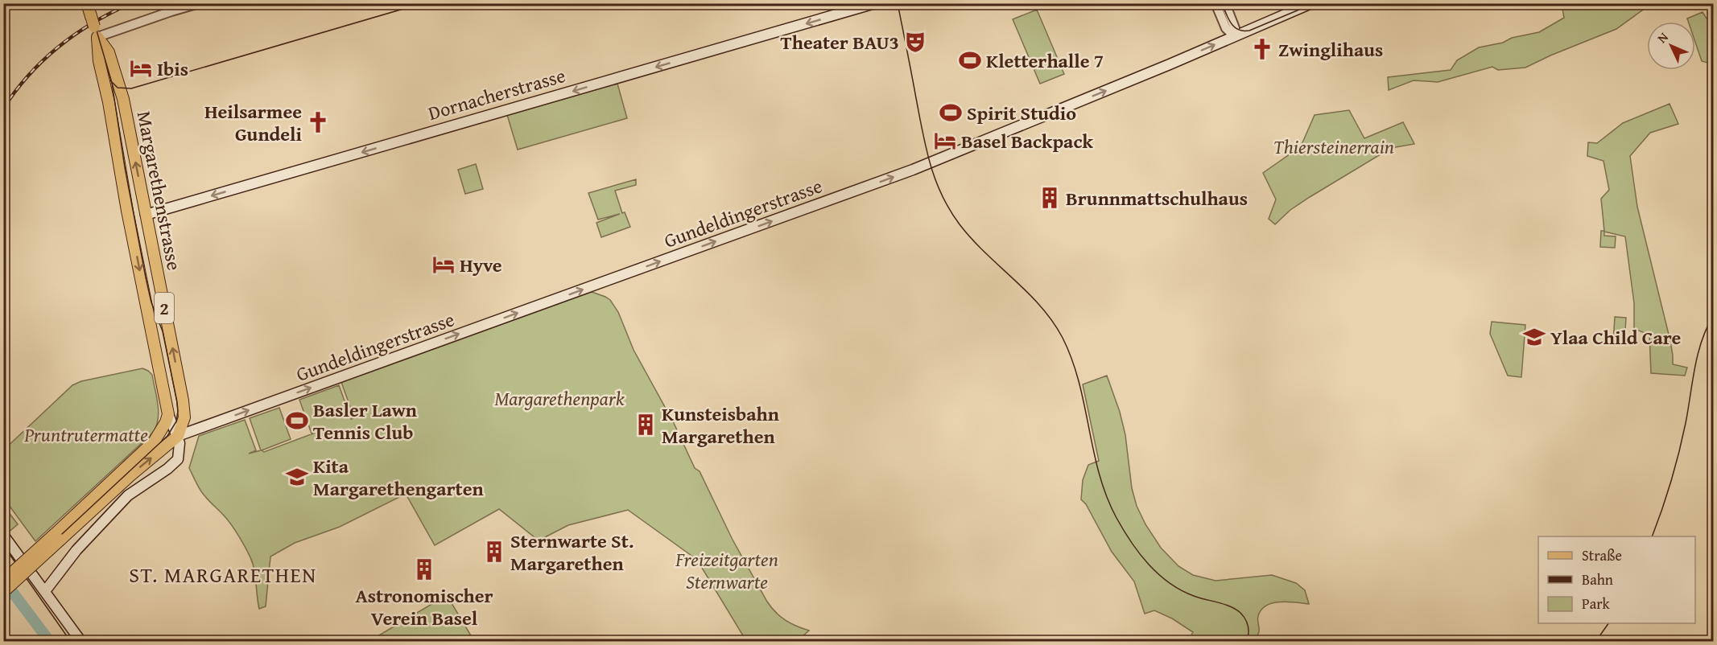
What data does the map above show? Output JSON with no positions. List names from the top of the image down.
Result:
{
  "streets": {
    "main road": [
      "Dornacherstrasse",
      "Margarethenstrasse",
      "Gundeldingerstrasse",
      "2"
    ]
  },
  "crossings": [
    ["Dornacherstrasse", "Margarethenstrasse"],
    ["Margarethenstrasse", "Gundeldingerstrasse"],
    ["Margarethenstrasse", "2"]
  ],
  "one_way": ["Dornacherstrasse", "Gundeldingerstrasse"],
  "districts": ["ST. MARGARETHEN"],
  "parks": [
    "Thiersteinerrain",
    "Margarethenpark",
    "Pruntrutermatte",
    "Freizeitgarten Sternwarte"
  ],
  "places": {
    "theatre": ["Theater BAU3"],
    "church": ["Zwinglihaus", "Heilsarmee Gundeli"],
    "sports": ["Kletterhalle 7", "Spirit Studio", "Basler Lawn Tennis Club"],
    "hotel": ["Ibis", "Basel Backpack", "Hyve"],
    "building": [
      "Brunnmattschulhaus",
      "Kunsteisbahn Margarethen",
      "Sternwarte St. Margarethen",
      "Astronomischer Verein Basel"
    ],
    "school or university": ["Ylaa Child Care", "Kita Margarethengarten"]
  },
  "legend": ["Straße", "Bahn", "Park"],
  "north": "top left"
}
